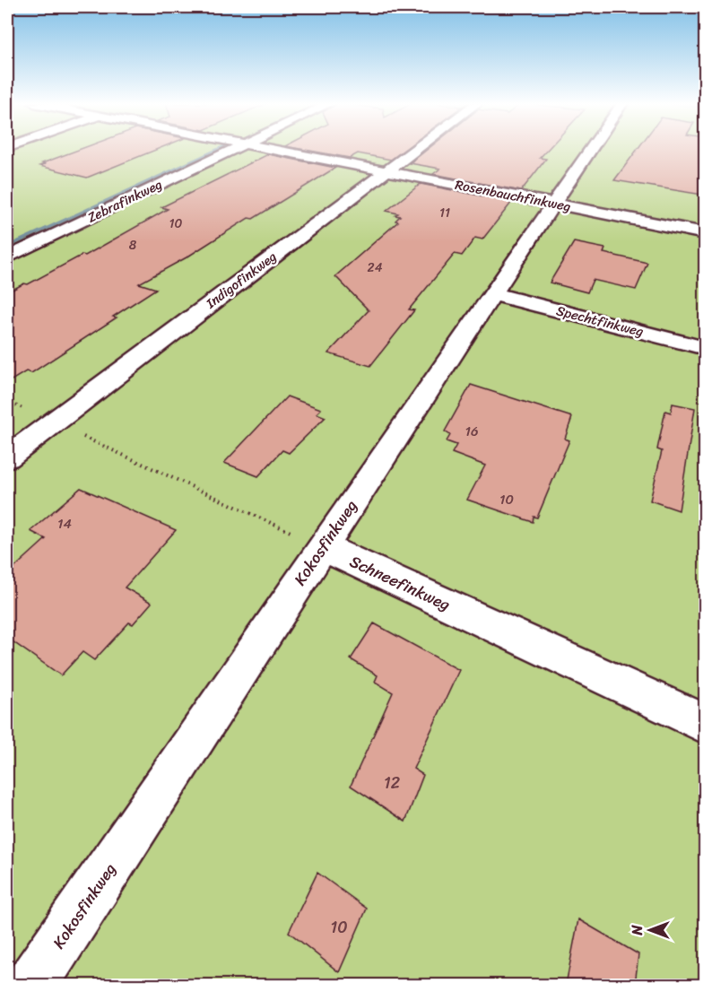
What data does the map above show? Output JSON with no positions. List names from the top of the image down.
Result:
{
  "streets": {
    "lane": [
      "Rosenbauchfinkweg",
      "Zebrafinkweg",
      "Indigofinkweg",
      "Spechtfinkweg",
      "Kokosfinkweg",
      "Schneefinkweg"
    ]
  },
  "crossings": [
    ["Rosenbauchfinkweg", "Indigofinkweg"],
    ["Rosenbauchfinkweg", "Kokosfinkweg"],
    ["Spechtfinkweg", "Kokosfinkweg"],
    ["Kokosfinkweg", "Schneefinkweg"]
  ],
  "house_numbers": [
    "11",
    "10",
    "8",
    "24",
    "16",
    "10",
    "14",
    "12",
    "10"
  ],
  "north": "left"
}
